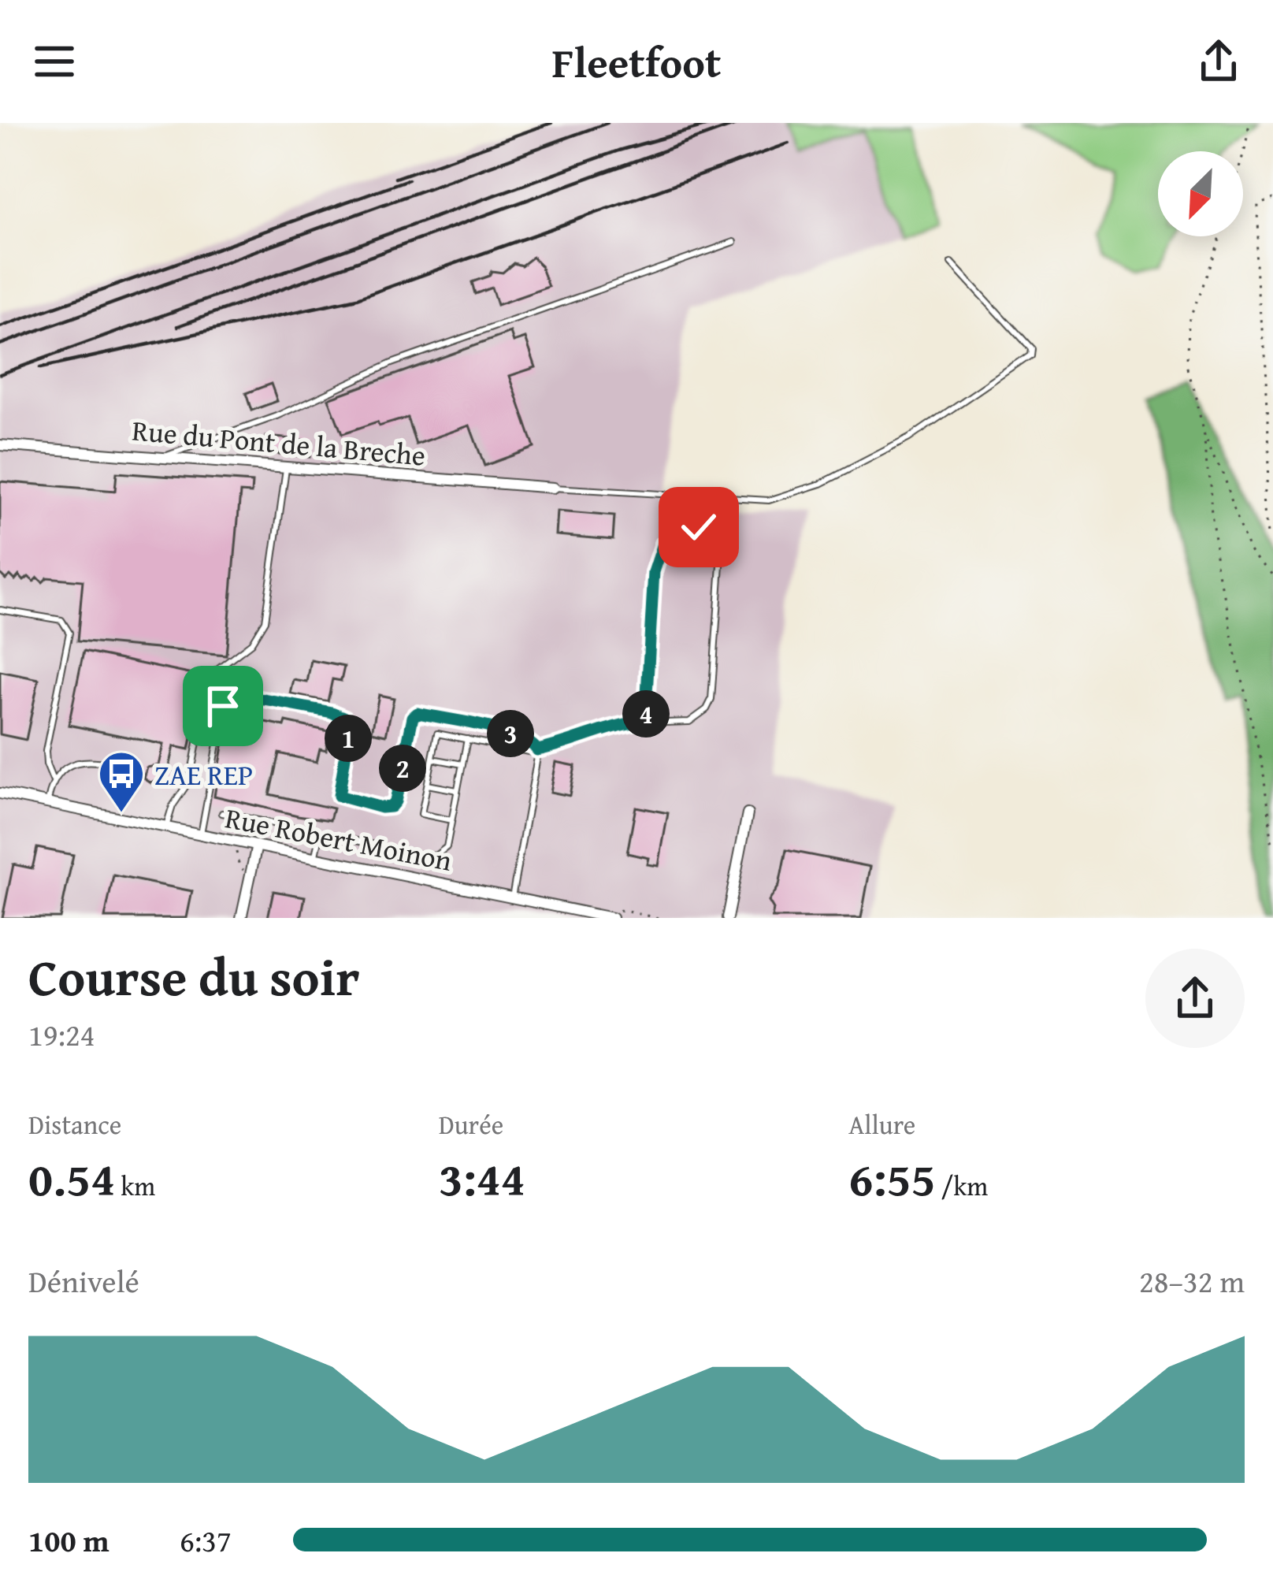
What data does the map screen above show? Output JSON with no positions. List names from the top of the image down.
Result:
{
  "streets": {
    "street": ["Rue du Pont de la Breche", "Rue Robert Moinon"]
  },
  "places": {
    "bus stop": ["ZAE REP"]
  },
  "north": "bottom left",
  "page": {
    "header": "Fleetfoot",
    "pins": [
      "4",
      "3",
      "1",
      "2"
    ],
    "heading": ["Course du soir", "19:24"],
    "stats": [
      ["Distance", "0.54 km"],
      ["Durée", "3:44"],
      ["Allure", "6:55 /km"]
    ],
    "chart": ["Dénivelé", "28–32 m"],
    "list": [
      {
        "name": "100 m",
        "note": "6:37"
      }
    ]
  }
}
